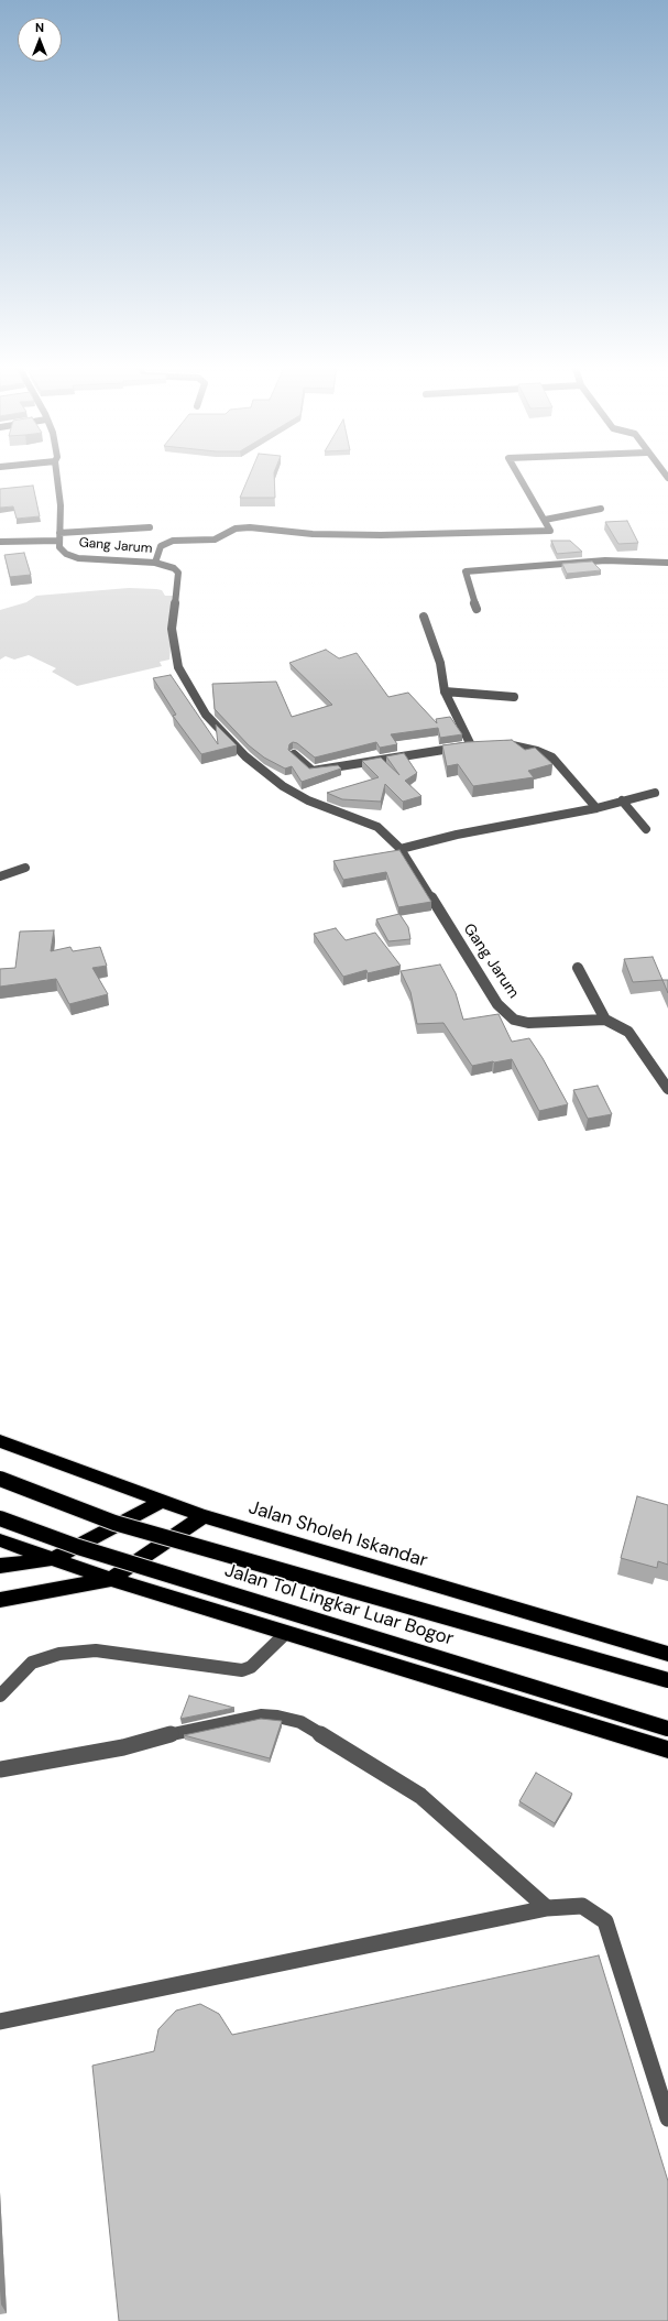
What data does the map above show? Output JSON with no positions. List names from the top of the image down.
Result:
{
  "streets": {
    "highway": ["Jalan Sholeh Iskandar", "Jalan Tol Lingkar Luar Bogor"],
    "street": ["Gang Jarum"]
  },
  "north": "top"
}
